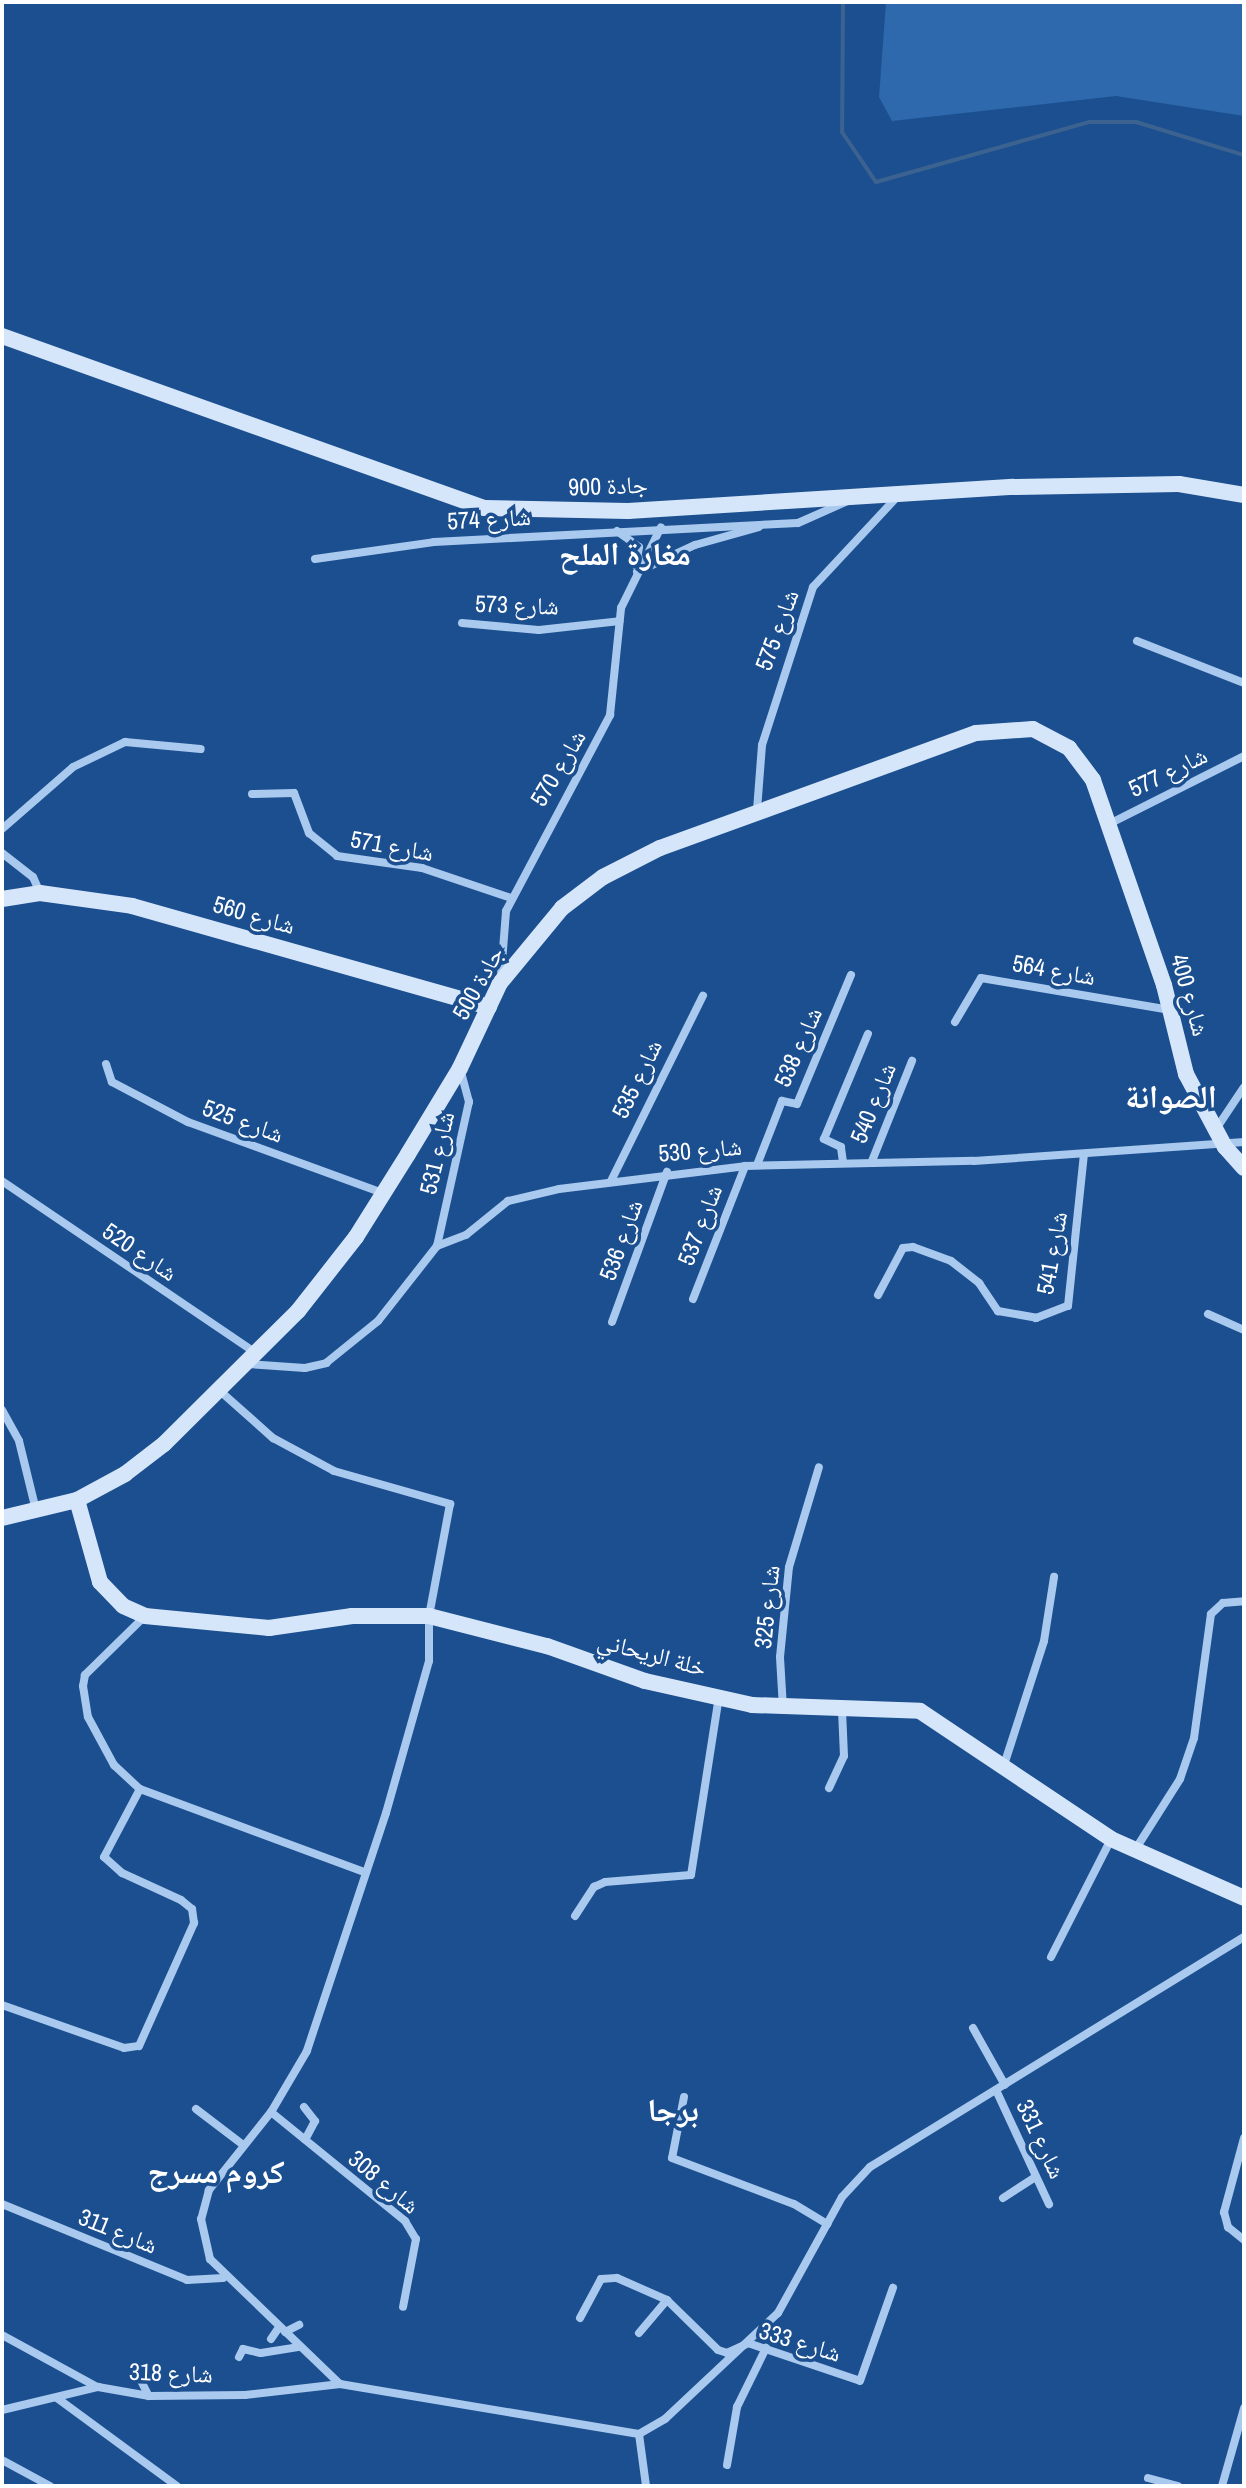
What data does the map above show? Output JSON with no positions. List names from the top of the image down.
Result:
{
  "streets": {
    "main road": [
      "جادة 900",
      "شارع 560",
      "جادة 500",
      "شارع 400",
      "خلة الريحاني"
    ],
    "street": [
      "شارع 574",
      "شارع 573",
      "شارع 575",
      "شارع 570",
      "شارع 577",
      "شارع 571",
      "شارع 564",
      "شارع 538",
      "شارع 535",
      "شارع 540",
      "شارع 525",
      "شارع 530",
      "شارع 531",
      "شارع 537",
      "شارع 536",
      "شارع 520",
      "شارع 541",
      "شارع 325",
      "شارع 331",
      "شارع 308",
      "شارع 311",
      "شارع 333",
      "شارع 318"
    ]
  },
  "crossings": [
    ["جادة 900", "شارع 574"],
    ["جادة 900", "شارع 575"],
    ["شارع 574", "شارع 570"],
    ["شارع 573", "شارع 570"],
    ["شارع 575", "جادة 500"],
    ["شارع 570", "شارع 571"],
    ["شارع 570", "جادة 500"],
    ["شارع 577", "جادة 500"],
    ["شارع 577", "شارع 400"],
    ["شارع 560", "جادة 500"],
    ["شارع 564", "شارع 400"],
    ["جادة 500", "شارع 400"],
    ["جادة 500", "شارع 525"],
    ["جادة 500", "شارع 530"],
    ["جادة 500", "شارع 531"],
    ["جادة 500", "شارع 520"],
    ["جادة 500", "خلة الريحاني"],
    ["شارع 400", "شارع 530"],
    ["شارع 538", "شارع 530"],
    ["شارع 535", "شارع 530"],
    ["شارع 540", "شارع 530"],
    ["شارع 530", "شارع 531"],
    ["شارع 530", "شارع 537"],
    ["شارع 530", "شارع 536"],
    ["شارع 530", "شارع 520"],
    ["شارع 530", "شارع 541"],
    ["شارع 325", "خلة الريحاني"]
  ],
  "districts": [
    "مغارة الملح",
    "الصوانة",
    "برجا",
    "كروم مسرج"
  ]
}
